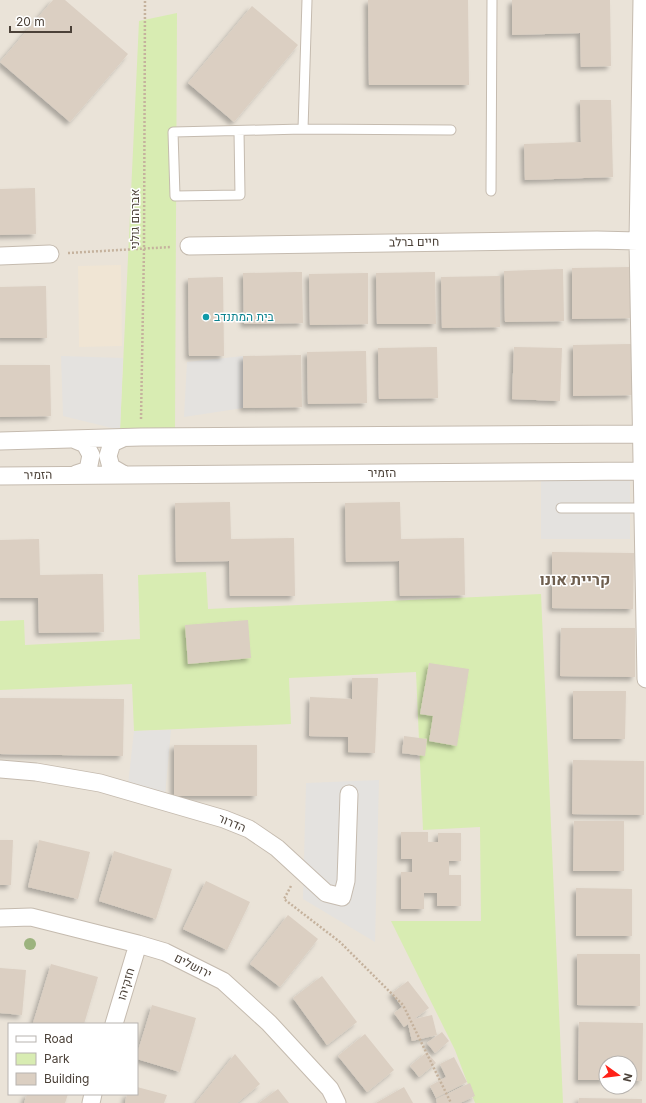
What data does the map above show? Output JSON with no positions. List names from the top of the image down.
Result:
{
  "streets": {
    "street": [
      "חיים ברלב",
      "הזמיר",
      "הדרור",
      "ירושלים",
      "חזקיהו"
    ],
    "path": ["אברהם גולני"]
  },
  "crossings": [
    ["ירושלים", "חזקיהו"]
  ],
  "districts": ["קריית אונו"],
  "places": ["בית המתנדב"],
  "legend": ["Road", "Park", "Building"],
  "scale_bar": "20 m",
  "north": "right"
}
